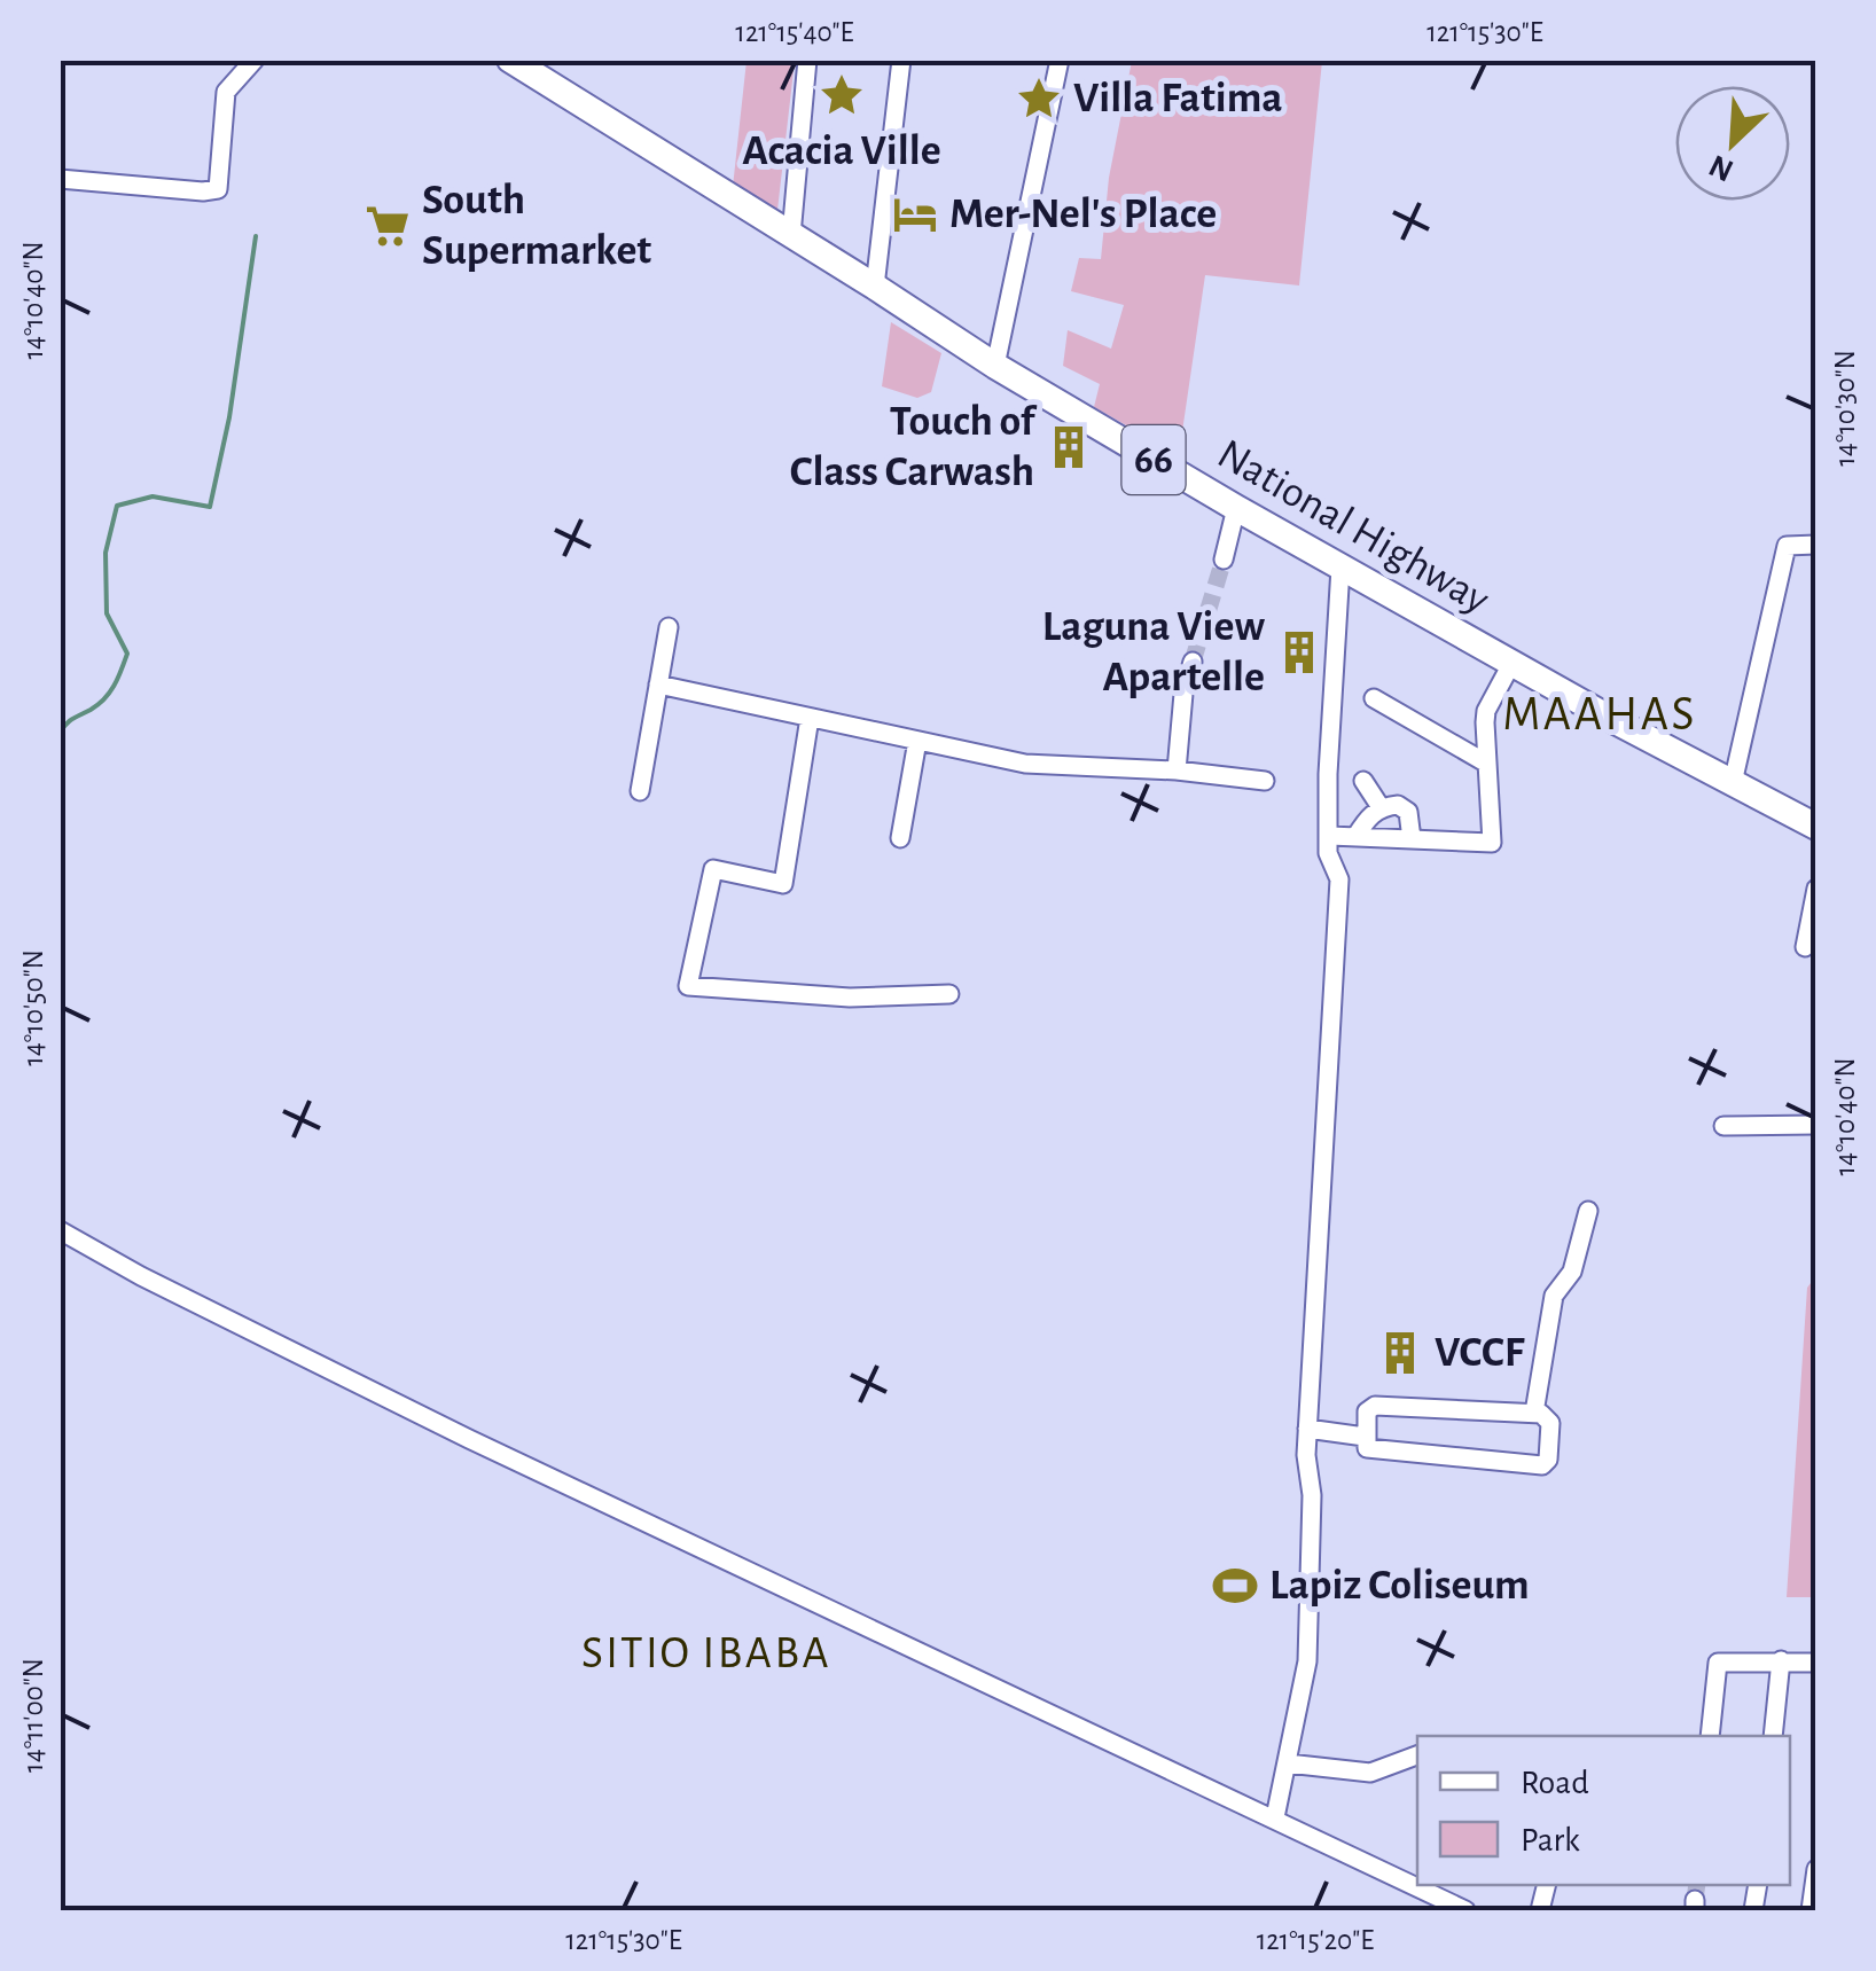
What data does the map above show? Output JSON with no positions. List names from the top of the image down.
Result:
{
  "streets": {
    "main road": ["66", "National Highway"]
  },
  "districts": ["MAAHAS", "SITIO IBABA"],
  "places": {
    "place": ["Acacia Ville", "Villa Fatima"],
    "hotel": ["Mer-Nel's Place"],
    "supermarket": ["South Supermarket"],
    "building": ["Touch of Class Carwash", "Laguna View Apartelle", "VCCF"],
    "sports": ["Lapiz Coliseum"]
  },
  "legend": ["Road", "Park"],
  "north": "bottom left",
  "coordinates": [
    "121°15'40\"E",
    "121°15'30\"E",
    "14°10'40\"N",
    "14°10'30\"N",
    "14°10'50\"N",
    "14°11'00\"N",
    "121°15'20\"E"
  ]
}
